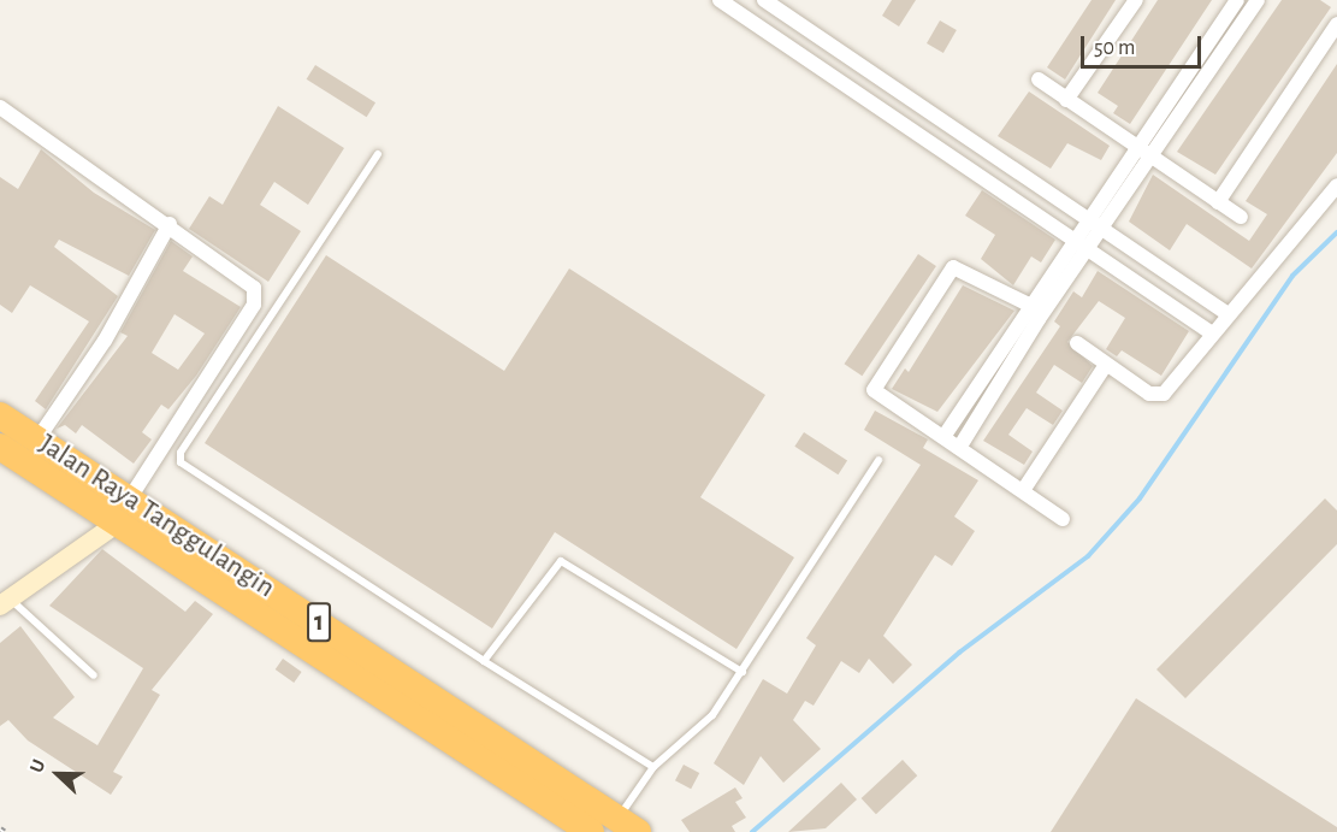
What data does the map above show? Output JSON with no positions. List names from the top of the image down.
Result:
{
  "streets": {
    "highway": ["Jalan Raya Tanggulangin", "1"]
  },
  "scale_bar": "50 m",
  "north": "left"
}
